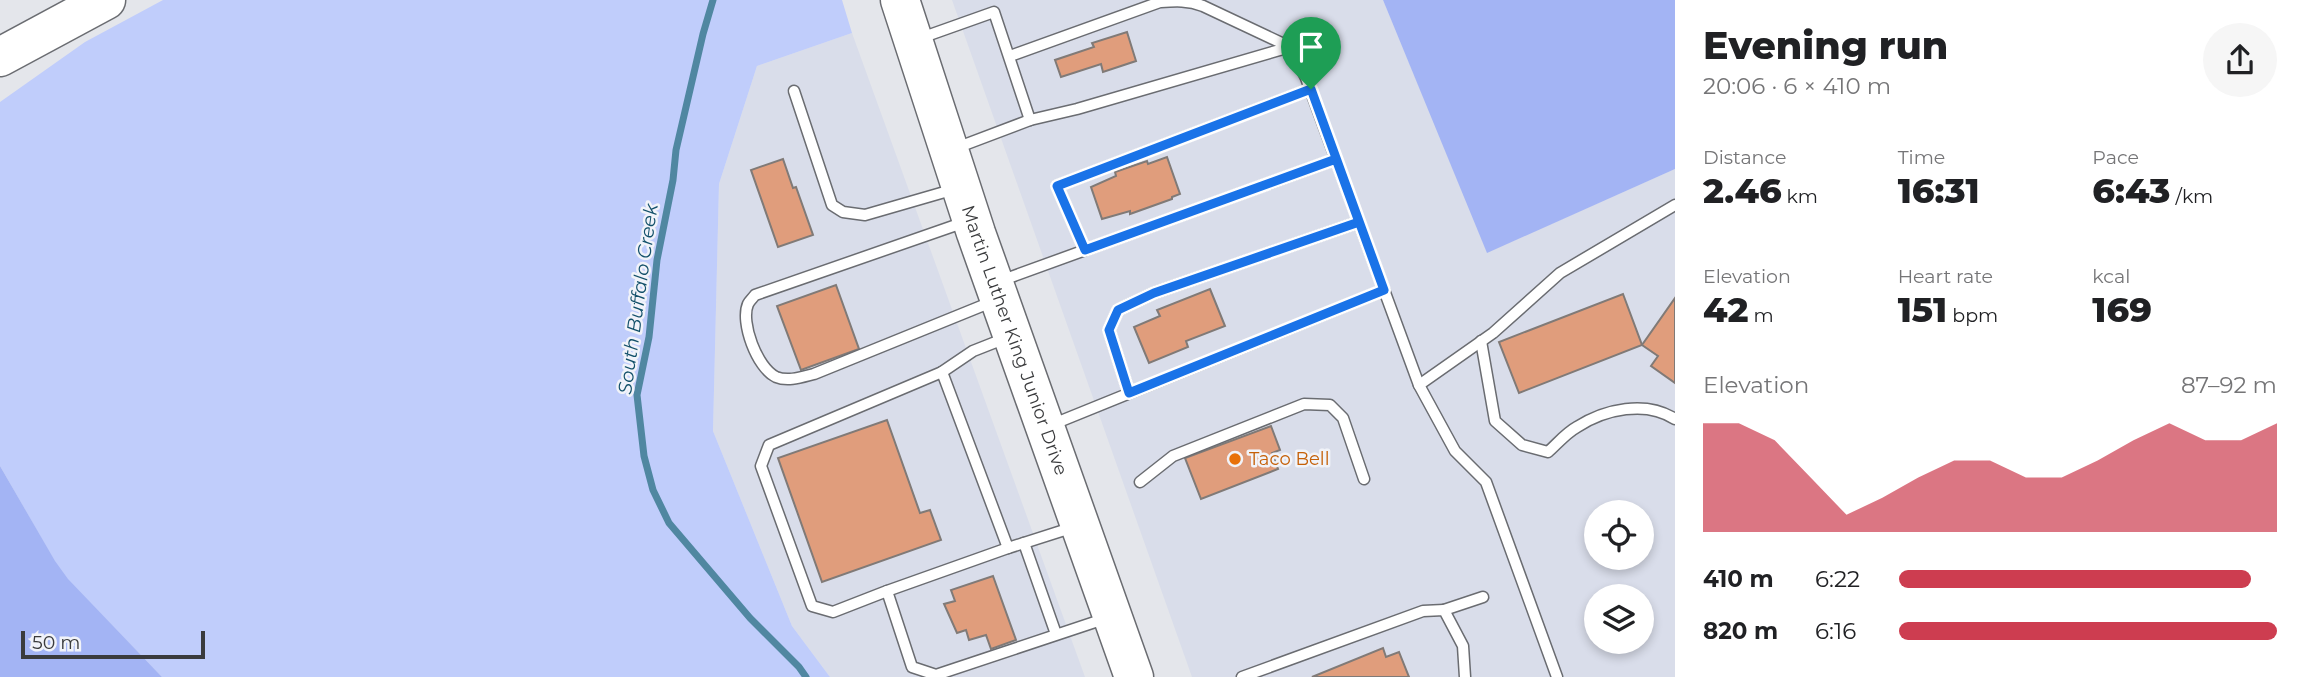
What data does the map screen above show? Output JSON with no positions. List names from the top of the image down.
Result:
{
  "streets": {
    "highway": ["Martin Luther King Junior Drive"]
  },
  "water": ["South Buffalo Creek"],
  "places": ["Taco Bell"],
  "scale_bar": "50 m",
  "page": {
    "heading": ["Evening run", "20:06 · 6 × 410 m"],
    "stats": [
      ["Distance", "2.46 km"],
      ["Time", "16:31"],
      ["Pace", "6:43 /km"],
      ["Elevation", "42 m"],
      ["Heart rate", "151 bpm"],
      ["kcal", "169"]
    ],
    "chart": ["Elevation", "87–92 m"],
    "list": [
      {
        "name": "410 m",
        "note": "6:22"
      },
      {
        "name": "820 m",
        "note": "6:16"
      }
    ],
    "scale": "50 m"
  }
}
